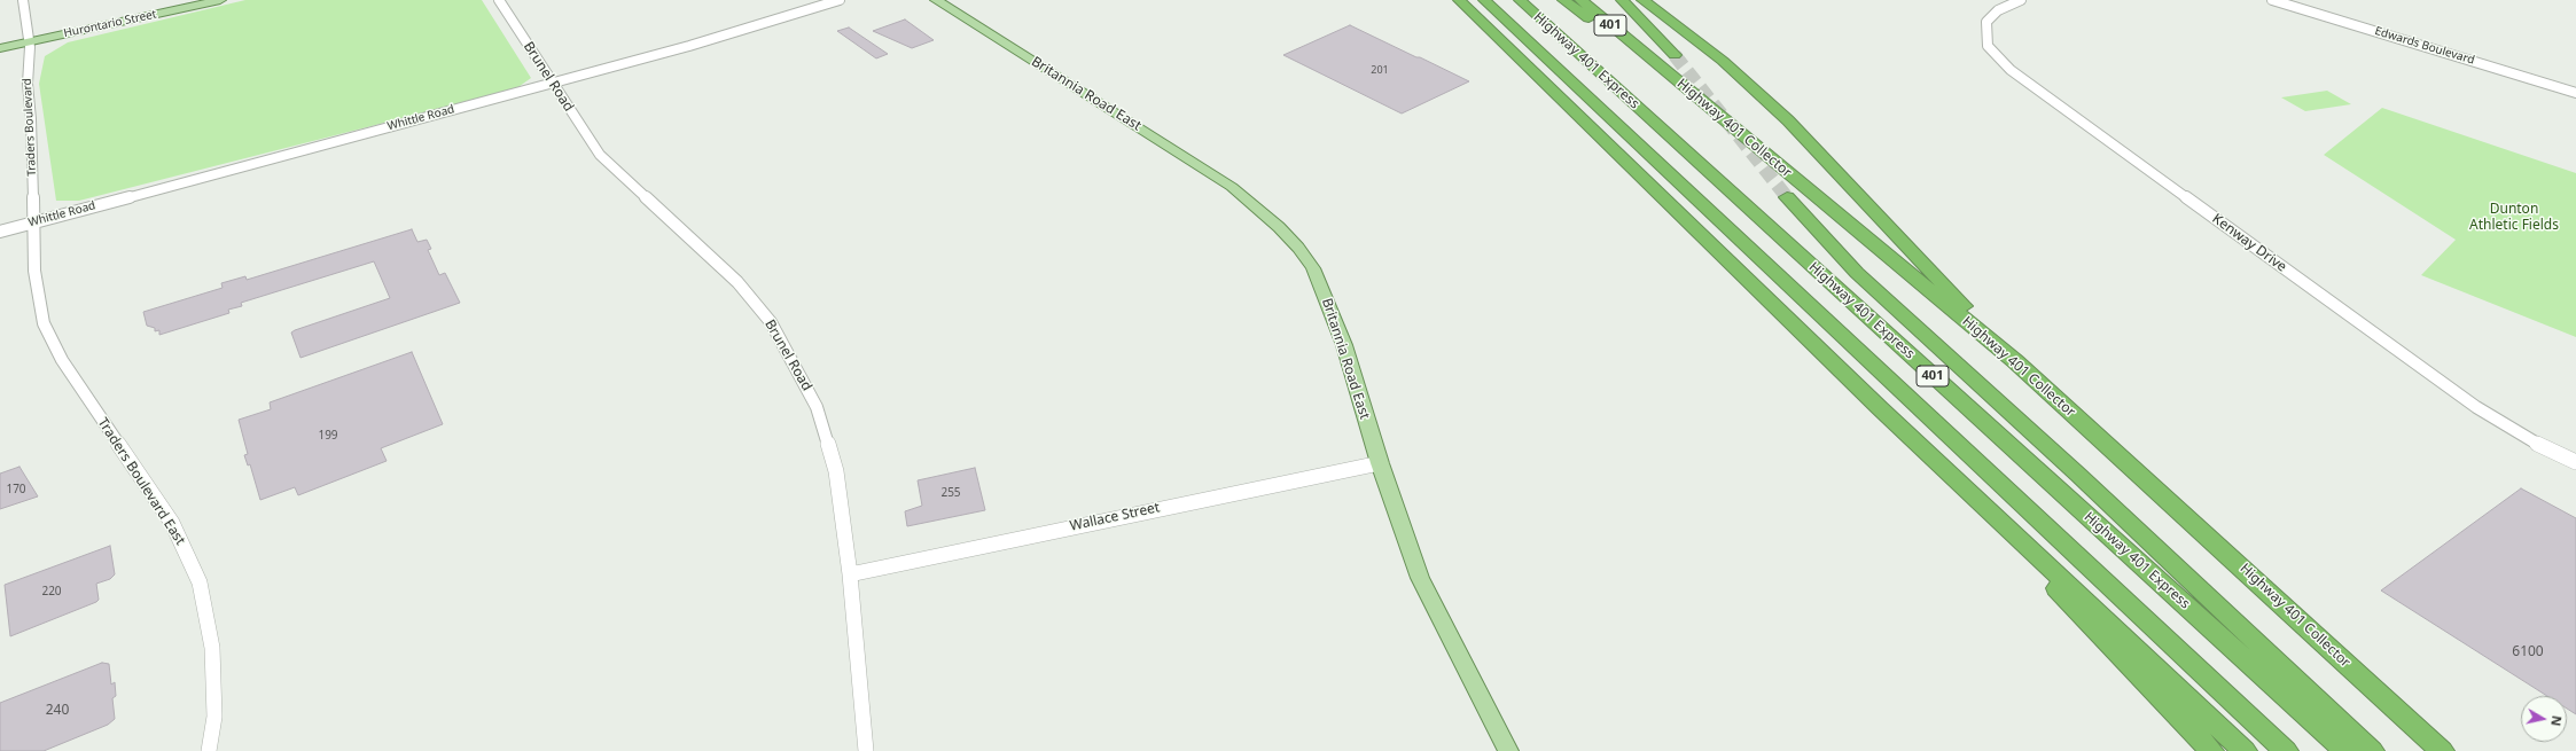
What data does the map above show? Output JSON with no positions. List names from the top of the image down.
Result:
{
  "streets": {
    "highway": ["401", "Highway 401 Express", "Highway 401 Collector"],
    "main road": ["Hurontario Street", "Britannia Road East"],
    "street": [
      "Edwards Boulevard",
      "Brunel Road",
      "Whittle Road",
      "Traders Boulevard",
      "Kenway Drive",
      "Traders Boulevard East",
      "Wallace Street"
    ]
  },
  "crossings": [
    ["Hurontario Street", "Traders Boulevard"],
    ["Brunel Road", "Whittle Road"],
    ["Brunel Road", "Wallace Street"],
    ["Britannia Road East", "Wallace Street"],
    ["Whittle Road", "Traders Boulevard"],
    ["Whittle Road", "Traders Boulevard East"],
    ["Traders Boulevard", "Traders Boulevard East"]
  ],
  "parks": ["Dunton Athletic Fields"],
  "house_numbers": [
    "201",
    "199",
    "170",
    "255",
    "220",
    "6100",
    "240"
  ],
  "north": "right"
}
